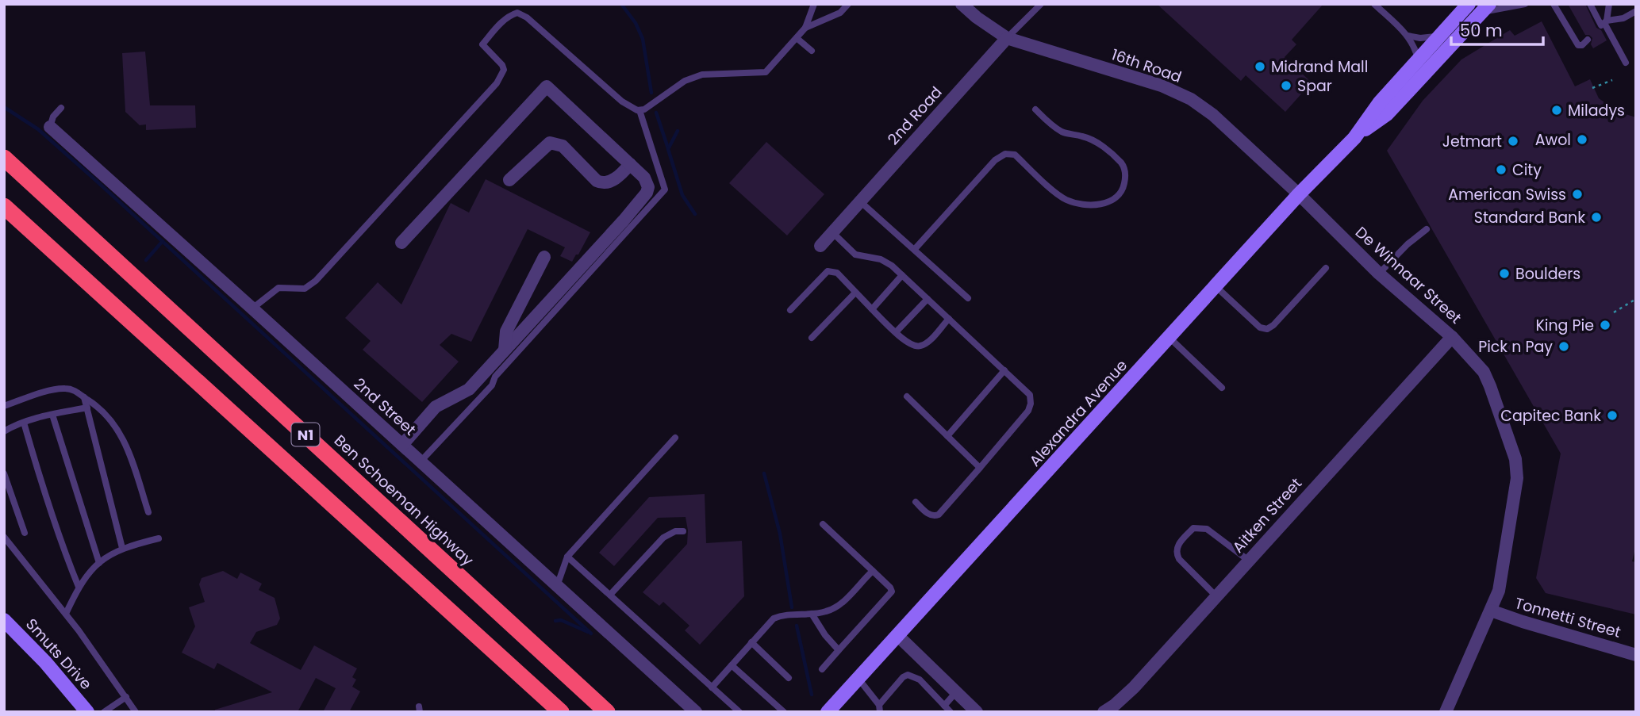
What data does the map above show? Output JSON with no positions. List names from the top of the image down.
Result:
{
  "streets": {
    "highway": ["N1", "Ben Schoeman Highway"],
    "main road": ["Alexandra Avenue", "Smuts Drive"],
    "street": [
      "16th Road",
      "2nd Road",
      "De Winnaar Street",
      "2nd Street",
      "Aitken Street",
      "Tonnetti Street"
    ]
  },
  "crossings": [
    ["16th Road", "2nd Road"],
    ["16th Road", "De Winnaar Street"],
    ["16th Road", "Alexandra Avenue"],
    ["De Winnaar Street", "Alexandra Avenue"],
    ["De Winnaar Street", "Aitken Street"],
    ["De Winnaar Street", "Tonnetti Street"]
  ],
  "places": [
    "Midrand Mall",
    "Spar",
    "Miladys",
    "Awol",
    "Jetmart",
    "City",
    "American Swiss",
    "Standard Bank",
    "Boulders",
    "King Pie",
    "Pick n Pay",
    "Capitec Bank"
  ],
  "scale_bar": "50 m"
}
